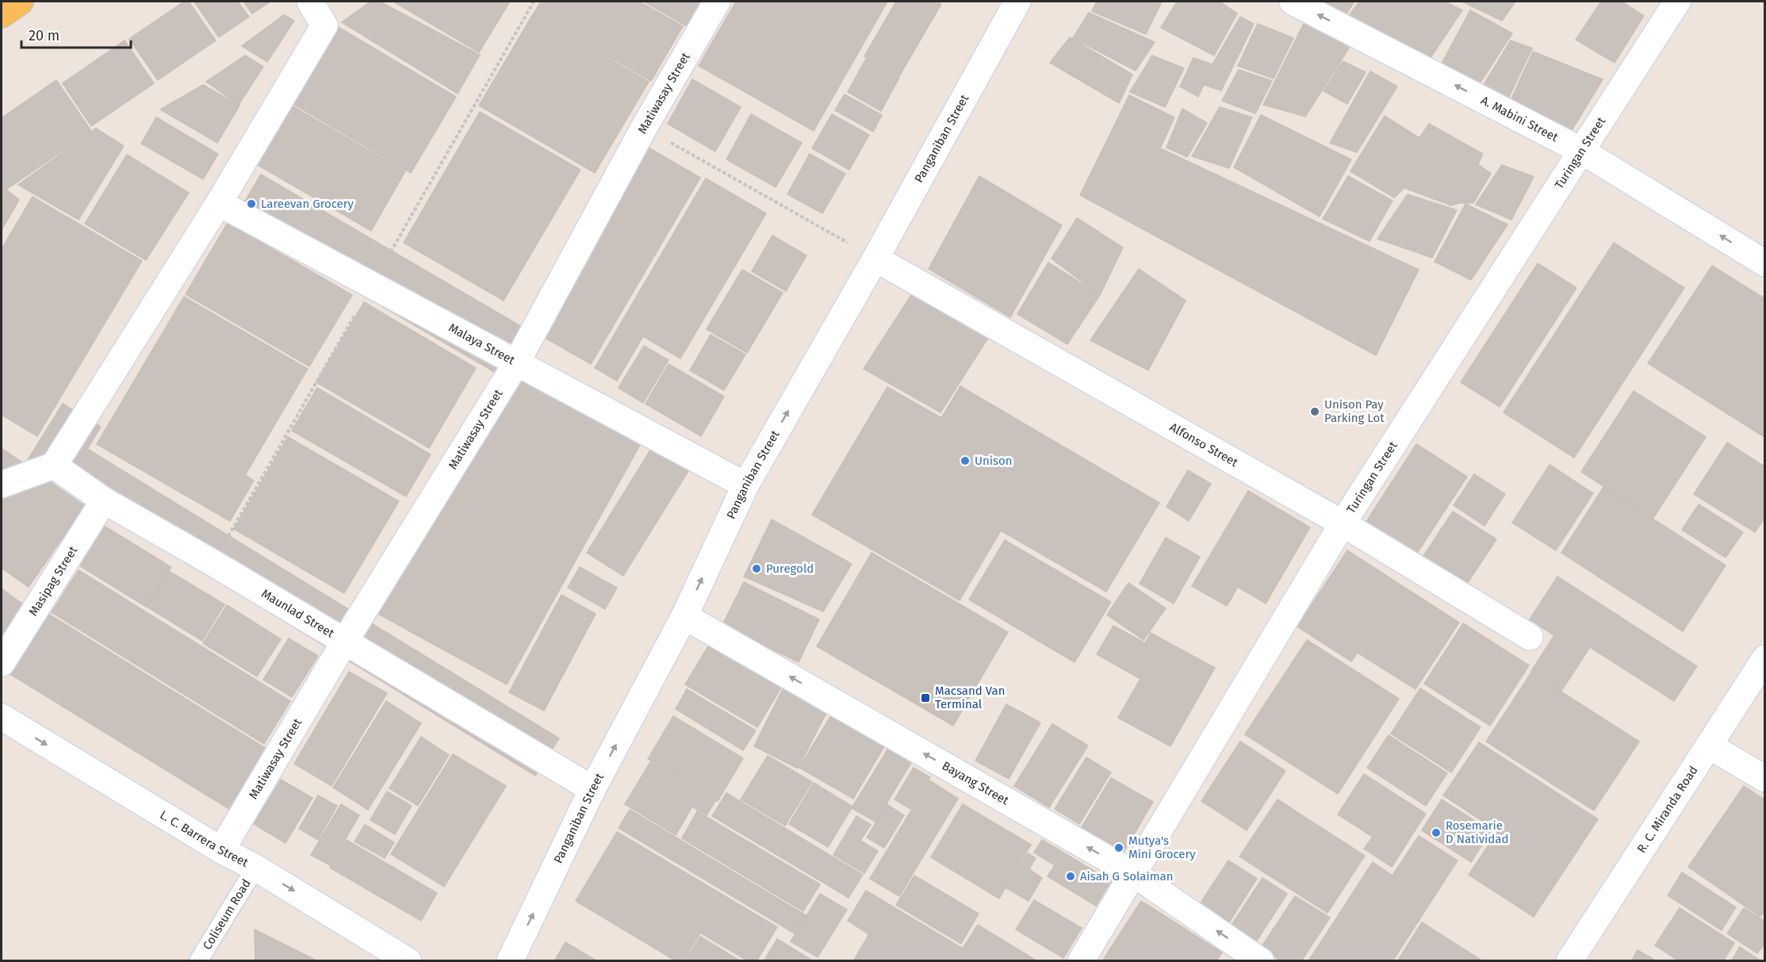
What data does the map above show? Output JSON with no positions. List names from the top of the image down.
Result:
{
  "streets": {
    "street": [
      "Matiwasay Street",
      "A. Mabini Street",
      "Panganiban Street",
      "Turingan Street",
      "Malaya Street",
      "Alfonso Street",
      "Masipag Street",
      "Maunlad Street",
      "Bayang Street",
      "R. C. Miranda Road",
      "L. C. Barrera Street"
    ],
    "lane": ["Coliseum Road"]
  },
  "crossings": [
    ["Matiwasay Street", "Malaya Street"],
    ["Matiwasay Street", "Maunlad Street"],
    ["Matiwasay Street", "L. C. Barrera Street"],
    ["A. Mabini Street", "Turingan Street"],
    ["Panganiban Street", "Malaya Street"],
    ["Panganiban Street", "Alfonso Street"],
    ["Panganiban Street", "Maunlad Street"],
    ["Panganiban Street", "Bayang Street"],
    ["Turingan Street", "Alfonso Street"],
    ["Turingan Street", "Bayang Street"],
    ["Masipag Street", "Maunlad Street"],
    ["L. C. Barrera Street", "Coliseum Road"]
  ],
  "one_way": [
    "A. Mabini Street",
    "Panganiban Street",
    "Bayang Street",
    "L. C. Barrera Street"
  ],
  "places": {
    "other": [
      "Lareevan Grocery",
      "Unison Pay Parking Lot",
      "Unison",
      "Puregold",
      "Rosemarie D Natividad",
      "Mutya's Mini Grocery",
      "Aisah G Solaiman"
    ],
    "transit": ["Macsand Van Terminal"]
  },
  "scale_bar": "20 m"
}
